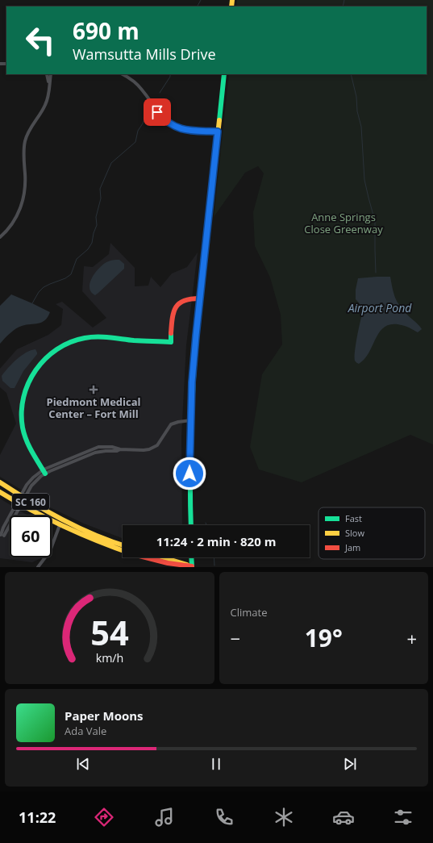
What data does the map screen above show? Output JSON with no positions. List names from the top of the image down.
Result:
{
  "streets": {
    "main road": ["SC 160"]
  },
  "water": ["Airport Pond"],
  "parks": ["Anne Springs Close Greenway"],
  "places": {
    "health": ["Piedmont Medical Center – Fort Mill"]
  },
  "legend": ["Fast", "Slow", "Jam"],
  "page": {
    "turn": ["690 m", "Wamsutta Mills Drive"],
    "limit": "60",
    "trip": "11:24 · 2 min · 820 m",
    "tile": "Climate",
    "heat": ["−", "19°", "+"],
    "song": ["Paper Moons", "Ada Vale"],
    "tabs": "11:22",
    "gauge": ["54", "km/h"]
  }
}
